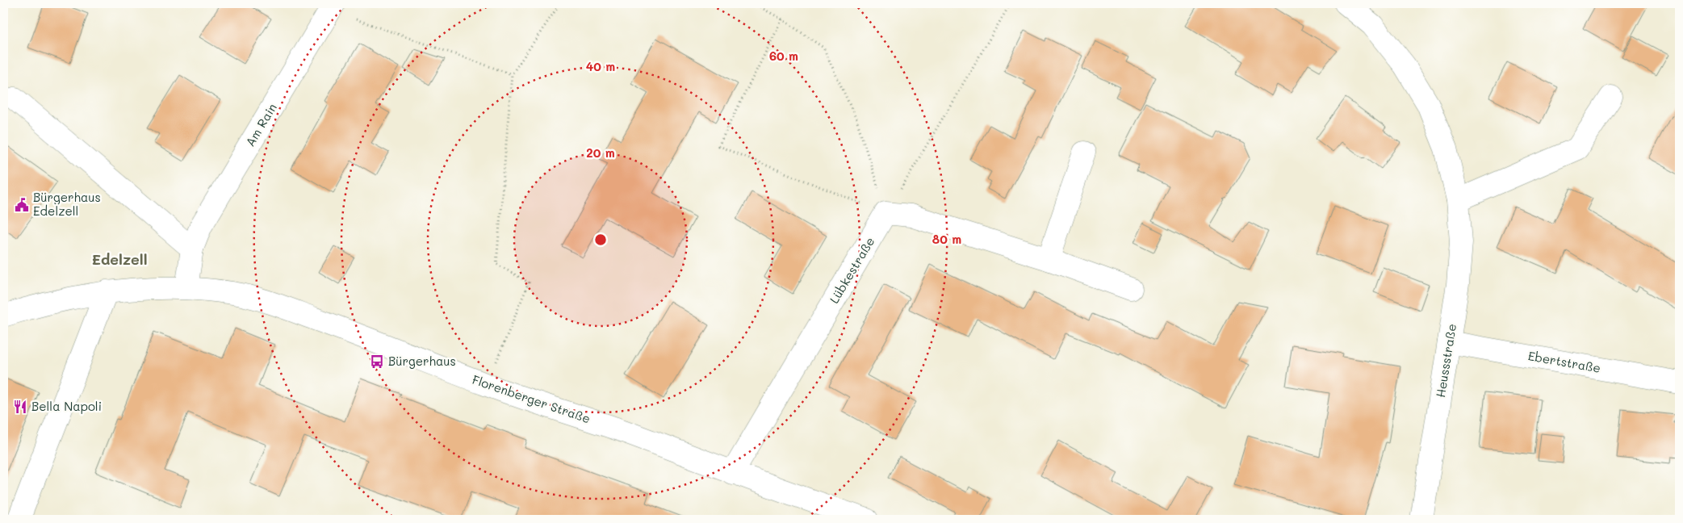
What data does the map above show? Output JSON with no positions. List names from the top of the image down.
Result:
{
  "streets": {
    "street": [
      "Am Rain",
      "Lübkestraße",
      "Heussstraße",
      "Ebertstraße",
      "Florenberger Straße"
    ]
  },
  "crossings": [
    ["Am Rain", "Florenberger Straße"],
    ["Lübkestraße", "Florenberger Straße"],
    ["Heussstraße", "Ebertstraße"]
  ],
  "districts": ["Edelzell"],
  "places": {
    "public building": ["Bürgerhaus Edelzell"],
    "bus stop": ["Bürgerhaus"],
    "restaurant": ["Bella Napoli"]
  },
  "rings": [
    "60 m",
    "40 m",
    "20 m",
    "80 m"
  ]
}
